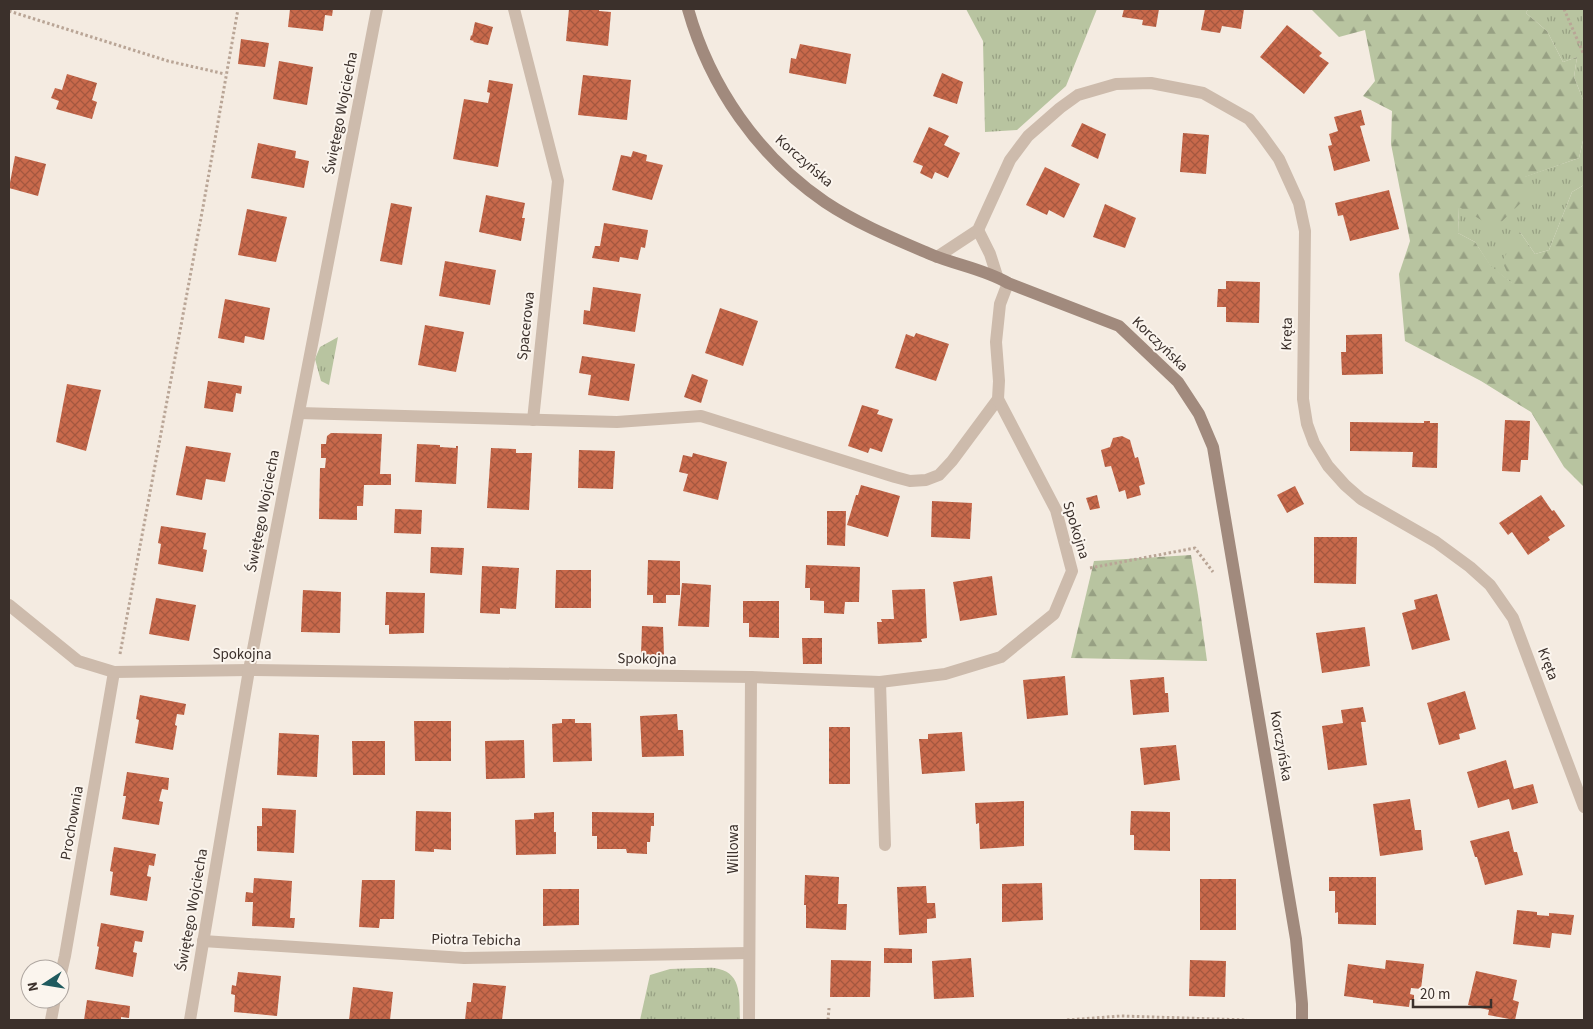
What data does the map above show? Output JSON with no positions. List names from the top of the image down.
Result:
{
  "streets": {
    "main road": ["Korczyńska"],
    "street": [
      "Świętego Wojciecha",
      "Spacerowa",
      "Kręta",
      "Spokojna",
      "Prochownia",
      "Willowa",
      "Piotra Tebicha"
    ]
  },
  "crossings": [
    ["Świętego Wojciecha", "Spokojna"],
    ["Świętego Wojciecha", "Piotra Tebicha"],
    ["Korczyńska", "Spokojna"],
    ["Spokojna", "Prochownia"],
    ["Spokojna", "Willowa"],
    ["Willowa", "Piotra Tebicha"]
  ],
  "scale_bar": "20 m",
  "north": "left"
}
